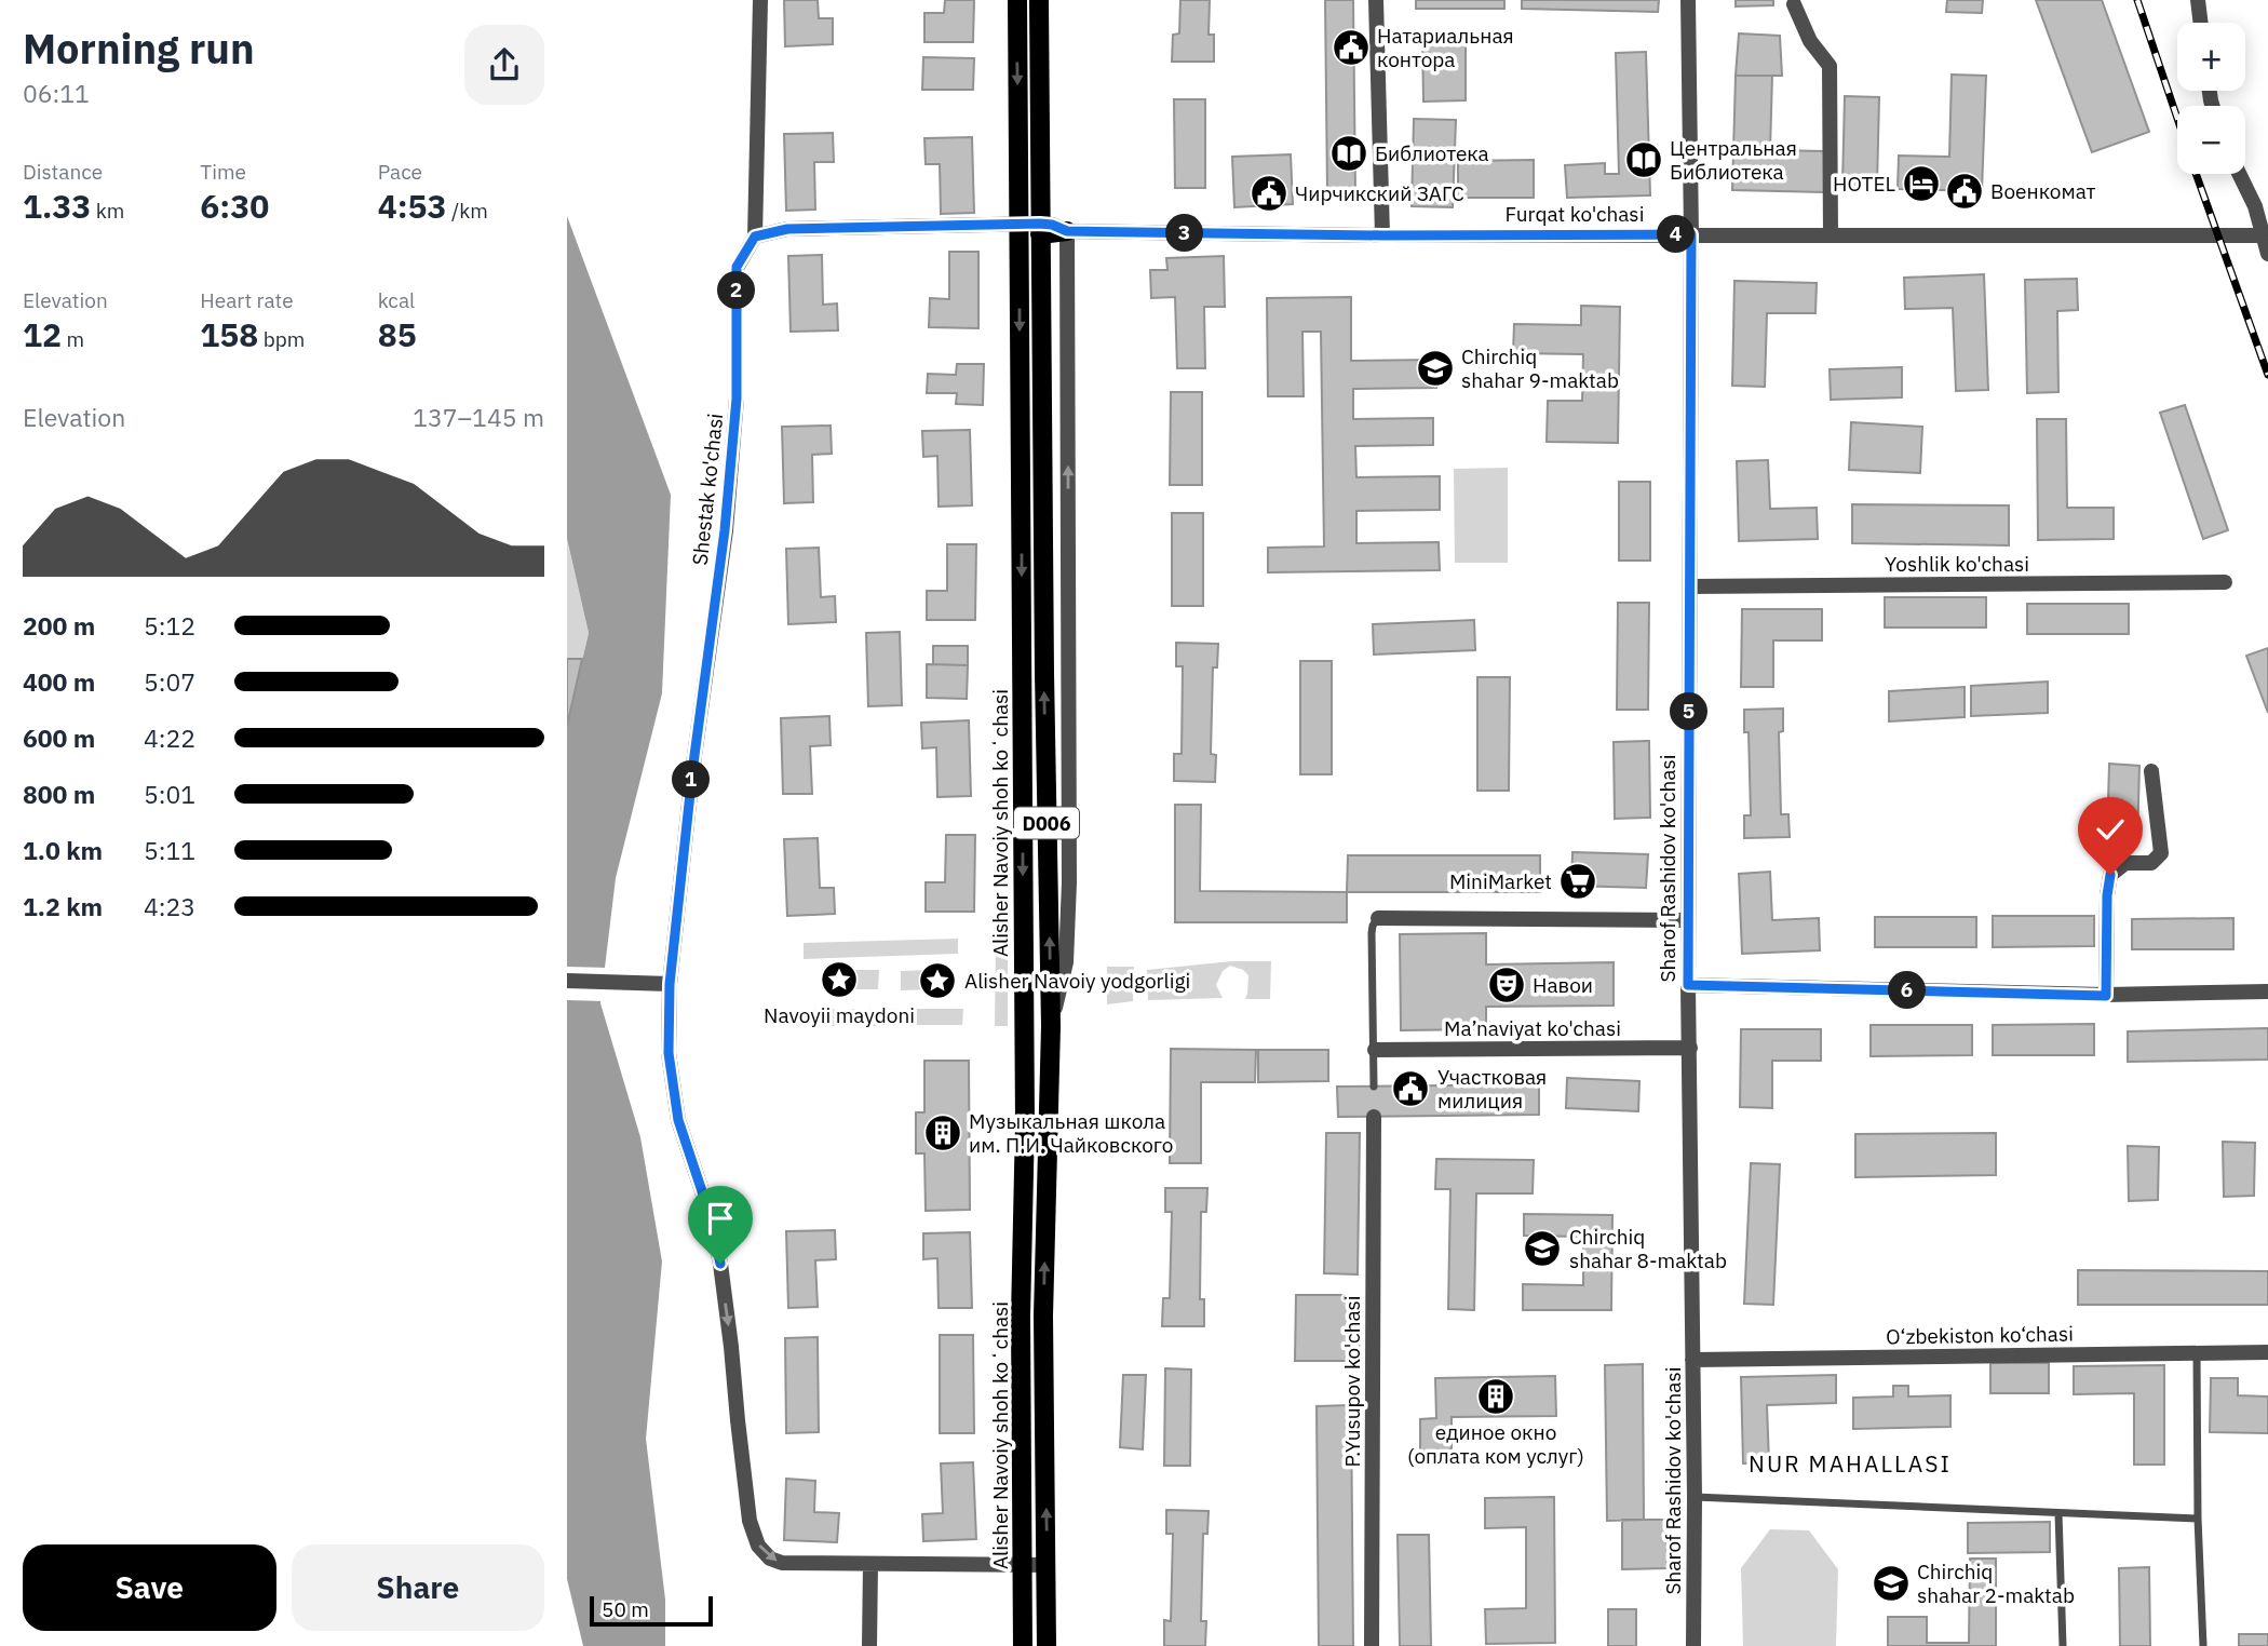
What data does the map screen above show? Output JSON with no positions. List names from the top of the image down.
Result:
{
  "streets": {
    "main road": ["Alisher Navoiy shoh koʻchasi", "D006"],
    "street": [
      "Furqat ko'chasi",
      "Shestak ko'chasi",
      "Yoshlik ko'chasi",
      "Sharof Rashidov ko'chasi",
      "Ma’naviyat ko'chasi",
      "O‘zbekiston ko‘chasi",
      "P.Yusupov ko'chasi"
    ]
  },
  "crossings": [
    ["Furqat ko'chasi", "Alisher Navoiy shoh koʻchasi"],
    ["Furqat ko'chasi", "Sharof Rashidov ko'chasi"],
    ["Yoshlik ko'chasi", "Sharof Rashidov ko'chasi"],
    ["Sharof Rashidov ko'chasi", "Ma’naviyat ko'chasi"],
    ["Sharof Rashidov ko'chasi", "O‘zbekiston ko‘chasi"]
  ],
  "one_way": ["Shestak ko'chasi"],
  "districts": ["NUR MAHALLASI"],
  "places": {
    "public building": [
      "Натариальная контора",
      "Военкомат",
      "Чирчикский ЗАГС",
      "Участковая милиция"
    ],
    "library": ["Библиотека", "Центральная Библиотека"],
    "hotel": ["HOTEL"],
    "school or university": ["Chirchiq shahar 9-maktab", "Chirchiq shahar 8-maktab", "Chirchiq shahar 2-maktab"],
    "supermarket": ["MiniMarket"],
    "place": ["Navoyii maydoni", "Alisher Navoiy yodgorligi"],
    "theatre": ["Навои"],
    "building": ["Музыкальная школа им. П.И. Чайковского", "единое окно (оплата ком услуг)"]
  },
  "scale_bar": "50 m",
  "page": {
    "heading": ["Morning run", "06:11"],
    "map_buttons": ["+", "−"],
    "stats": [
      ["Distance", "1.33 km"],
      ["Time", "6:30"],
      ["Pace", "4:53 /km"],
      ["Elevation", "12 m"],
      ["Heart rate", "158 bpm"],
      ["kcal", "85"]
    ],
    "pins": [
      "3",
      "4",
      "2",
      "5",
      "1",
      "6"
    ],
    "chart": ["Elevation", "137–145 m"],
    "list": [
      {
        "name": "200 m",
        "note": "5:12"
      },
      {
        "name": "400 m",
        "note": "5:07"
      },
      {
        "name": "600 m",
        "note": "4:22"
      },
      {
        "name": "800 m",
        "note": "5:01"
      },
      {
        "name": "1.0 km",
        "note": "5:11"
      },
      {
        "name": "1.2 km",
        "note": "4:23"
      }
    ],
    "buttons": ["Save", "Share"],
    "scale": "50 m"
  }
}
